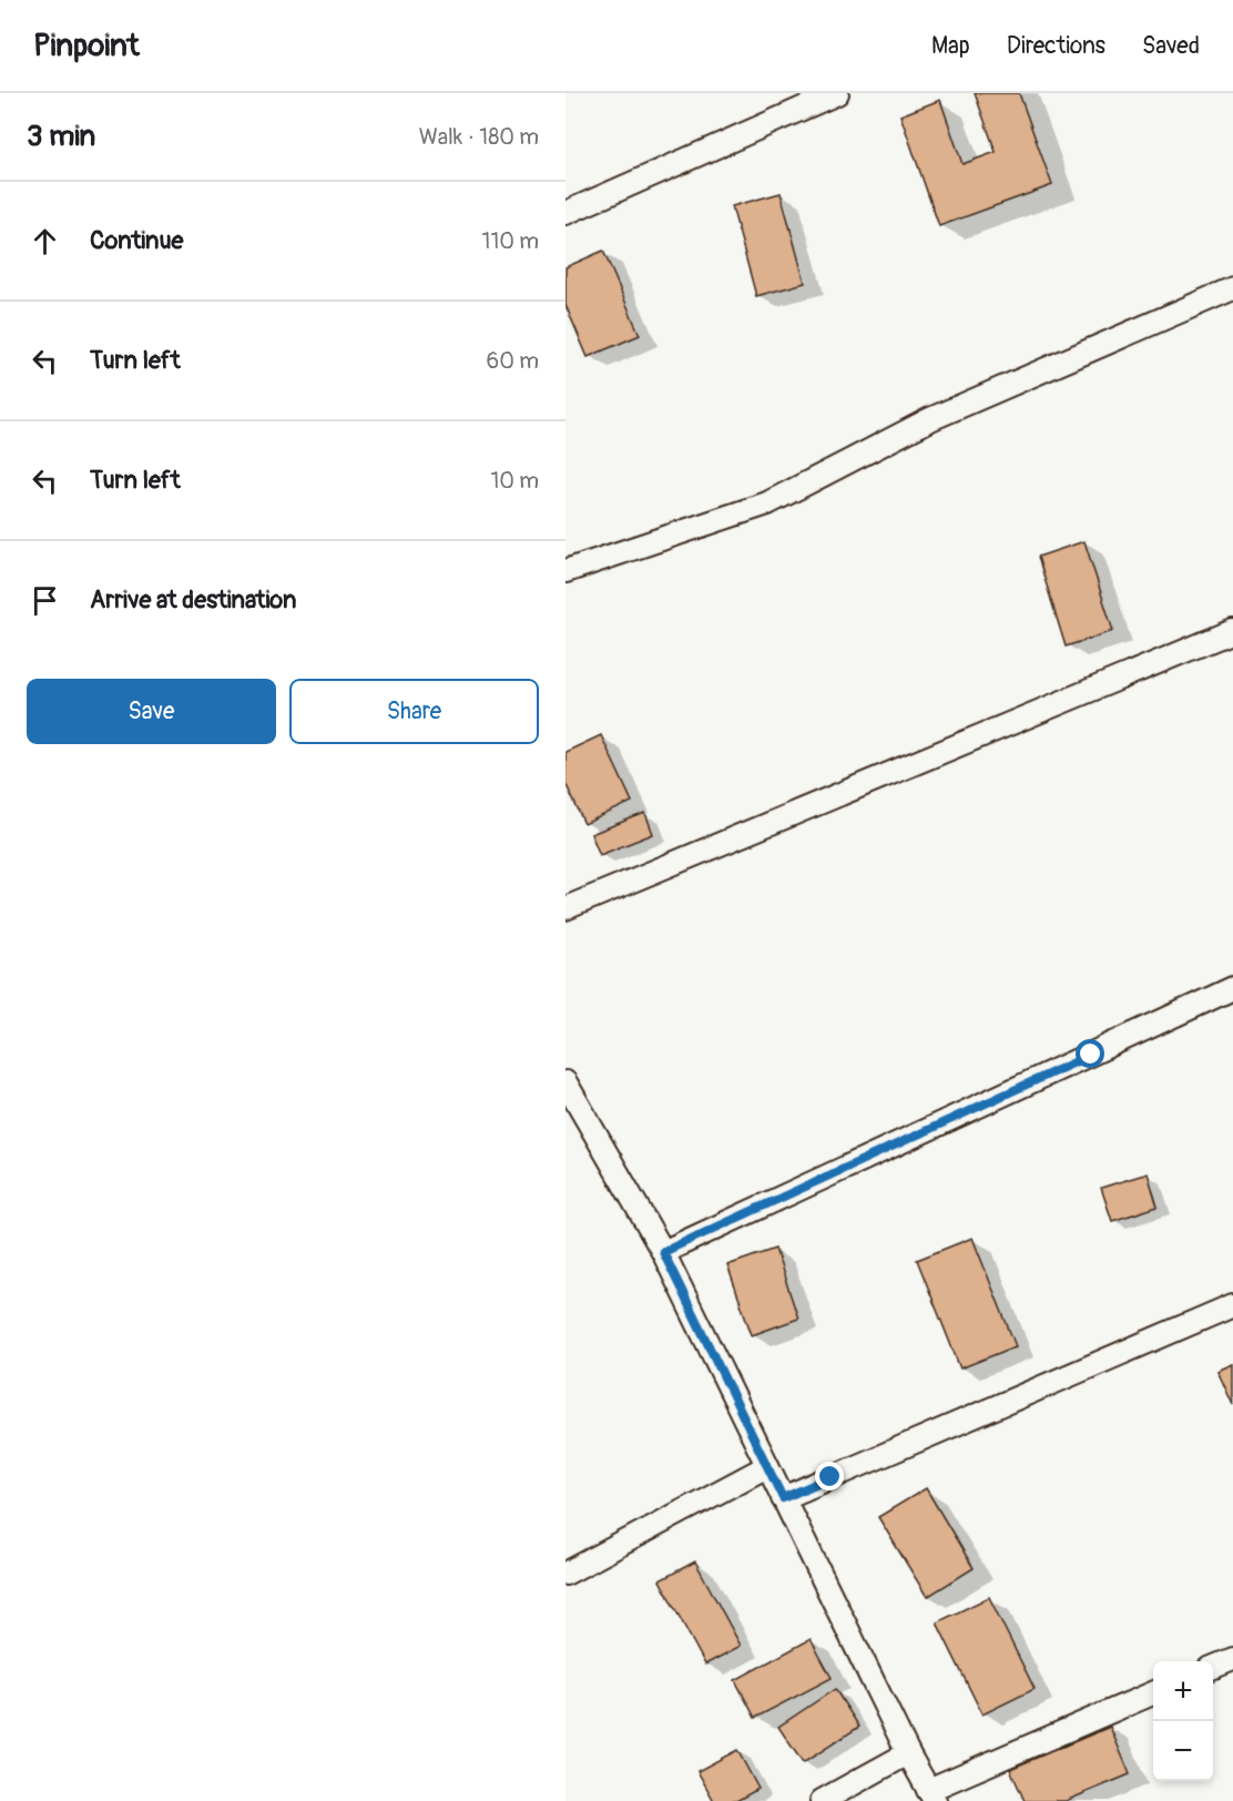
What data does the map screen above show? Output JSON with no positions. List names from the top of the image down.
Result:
{
  "page": {
    "header": "Pinpoint",
    "nav": ["Map", "Directions", "Saved"],
    "heading": ["3 min", "Walk · 180 m"],
    "list": [
      ["Continue", "110 m"],
      ["Turn left", "60 m"],
      ["Turn left", "10 m"],
      "Arrive at destination"
    ],
    "buttons": ["Save", "Share"],
    "map_buttons": ["+", "−"]
  }
}
